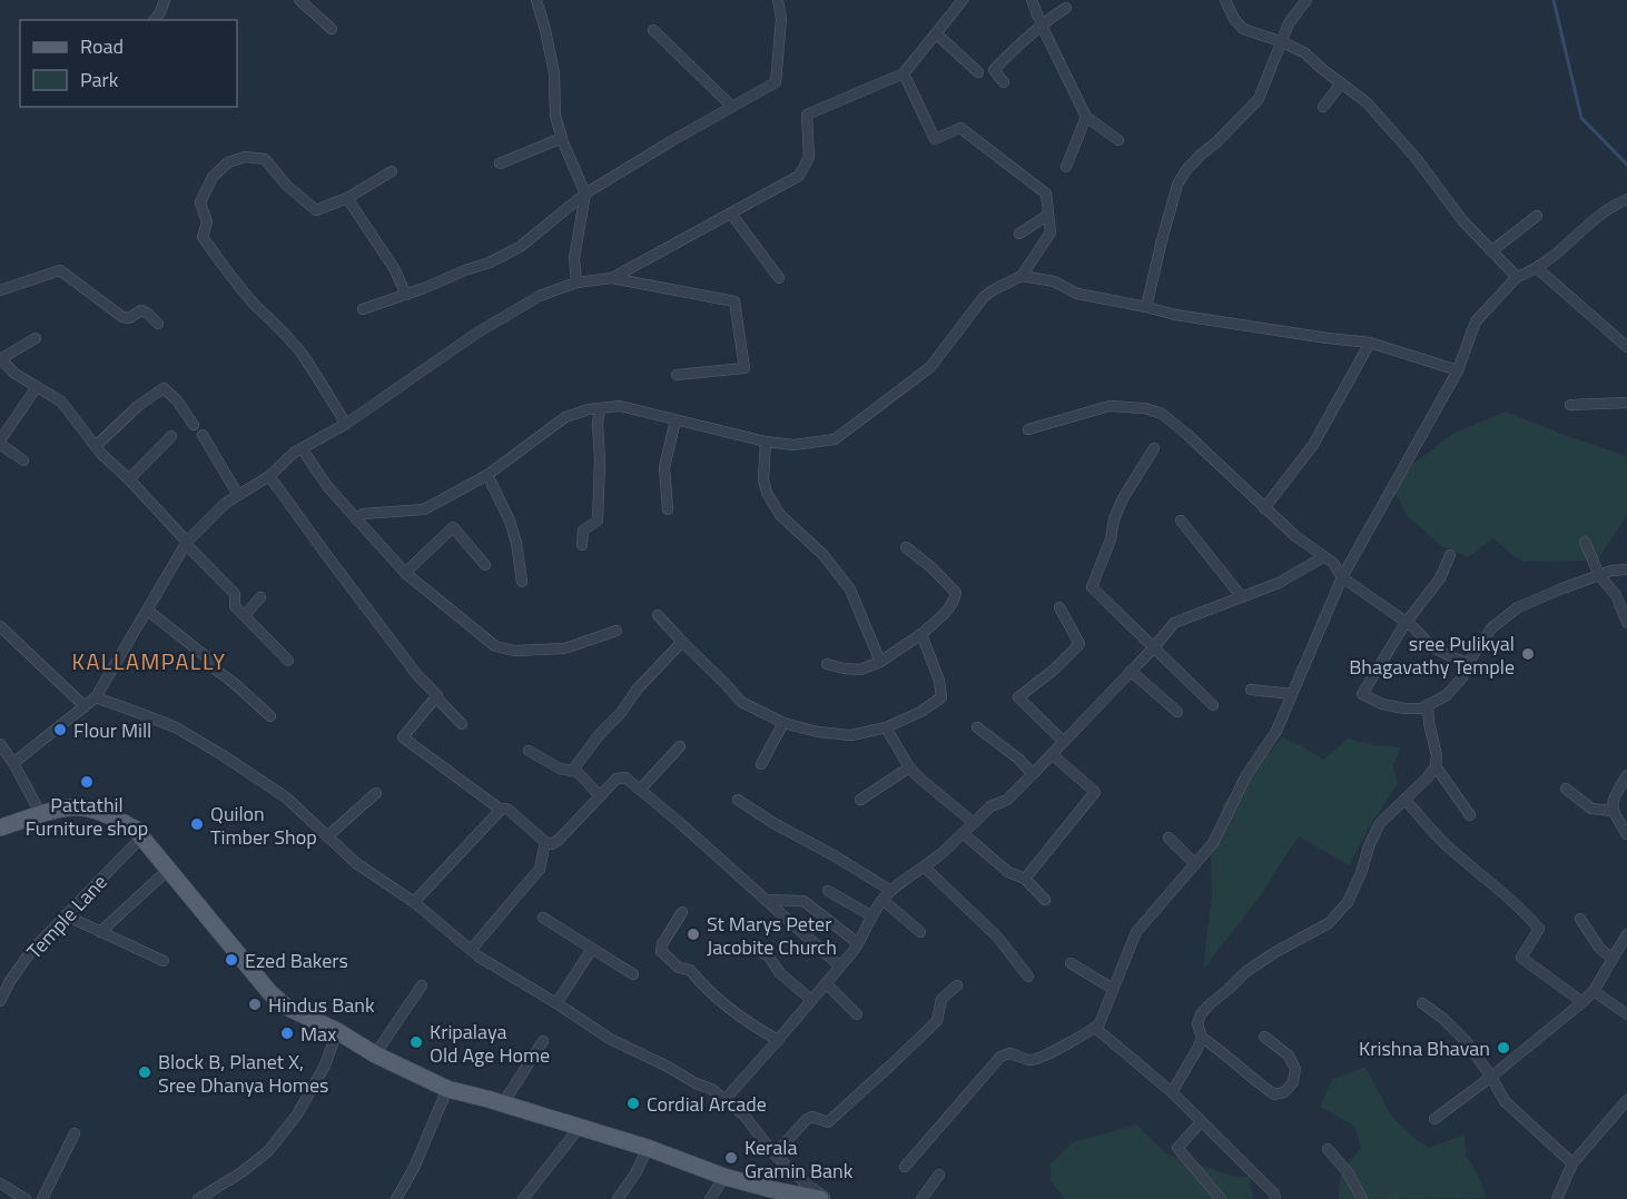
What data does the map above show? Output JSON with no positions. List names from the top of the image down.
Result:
{
  "streets": {
    "street": ["Temple Lane"]
  },
  "districts": ["KALLAMPALLY"],
  "places": [
    "sree Pulikyal Bhagavathy Temple",
    "Flour Mill",
    "Pattathil Furniture shop",
    "Quilon Timber Shop",
    "St Marys Peter Jacobite Church",
    "Ezed Bakers",
    "Hindus Bank",
    "Max",
    "Kripalaya Old Age Home",
    "Krishna Bhavan",
    "Block B, Planet X, Sree Dhanya Homes",
    "Cordial Arcade",
    "Kerala Gramin Bank"
  ],
  "legend": ["Road", "Park"]
}
